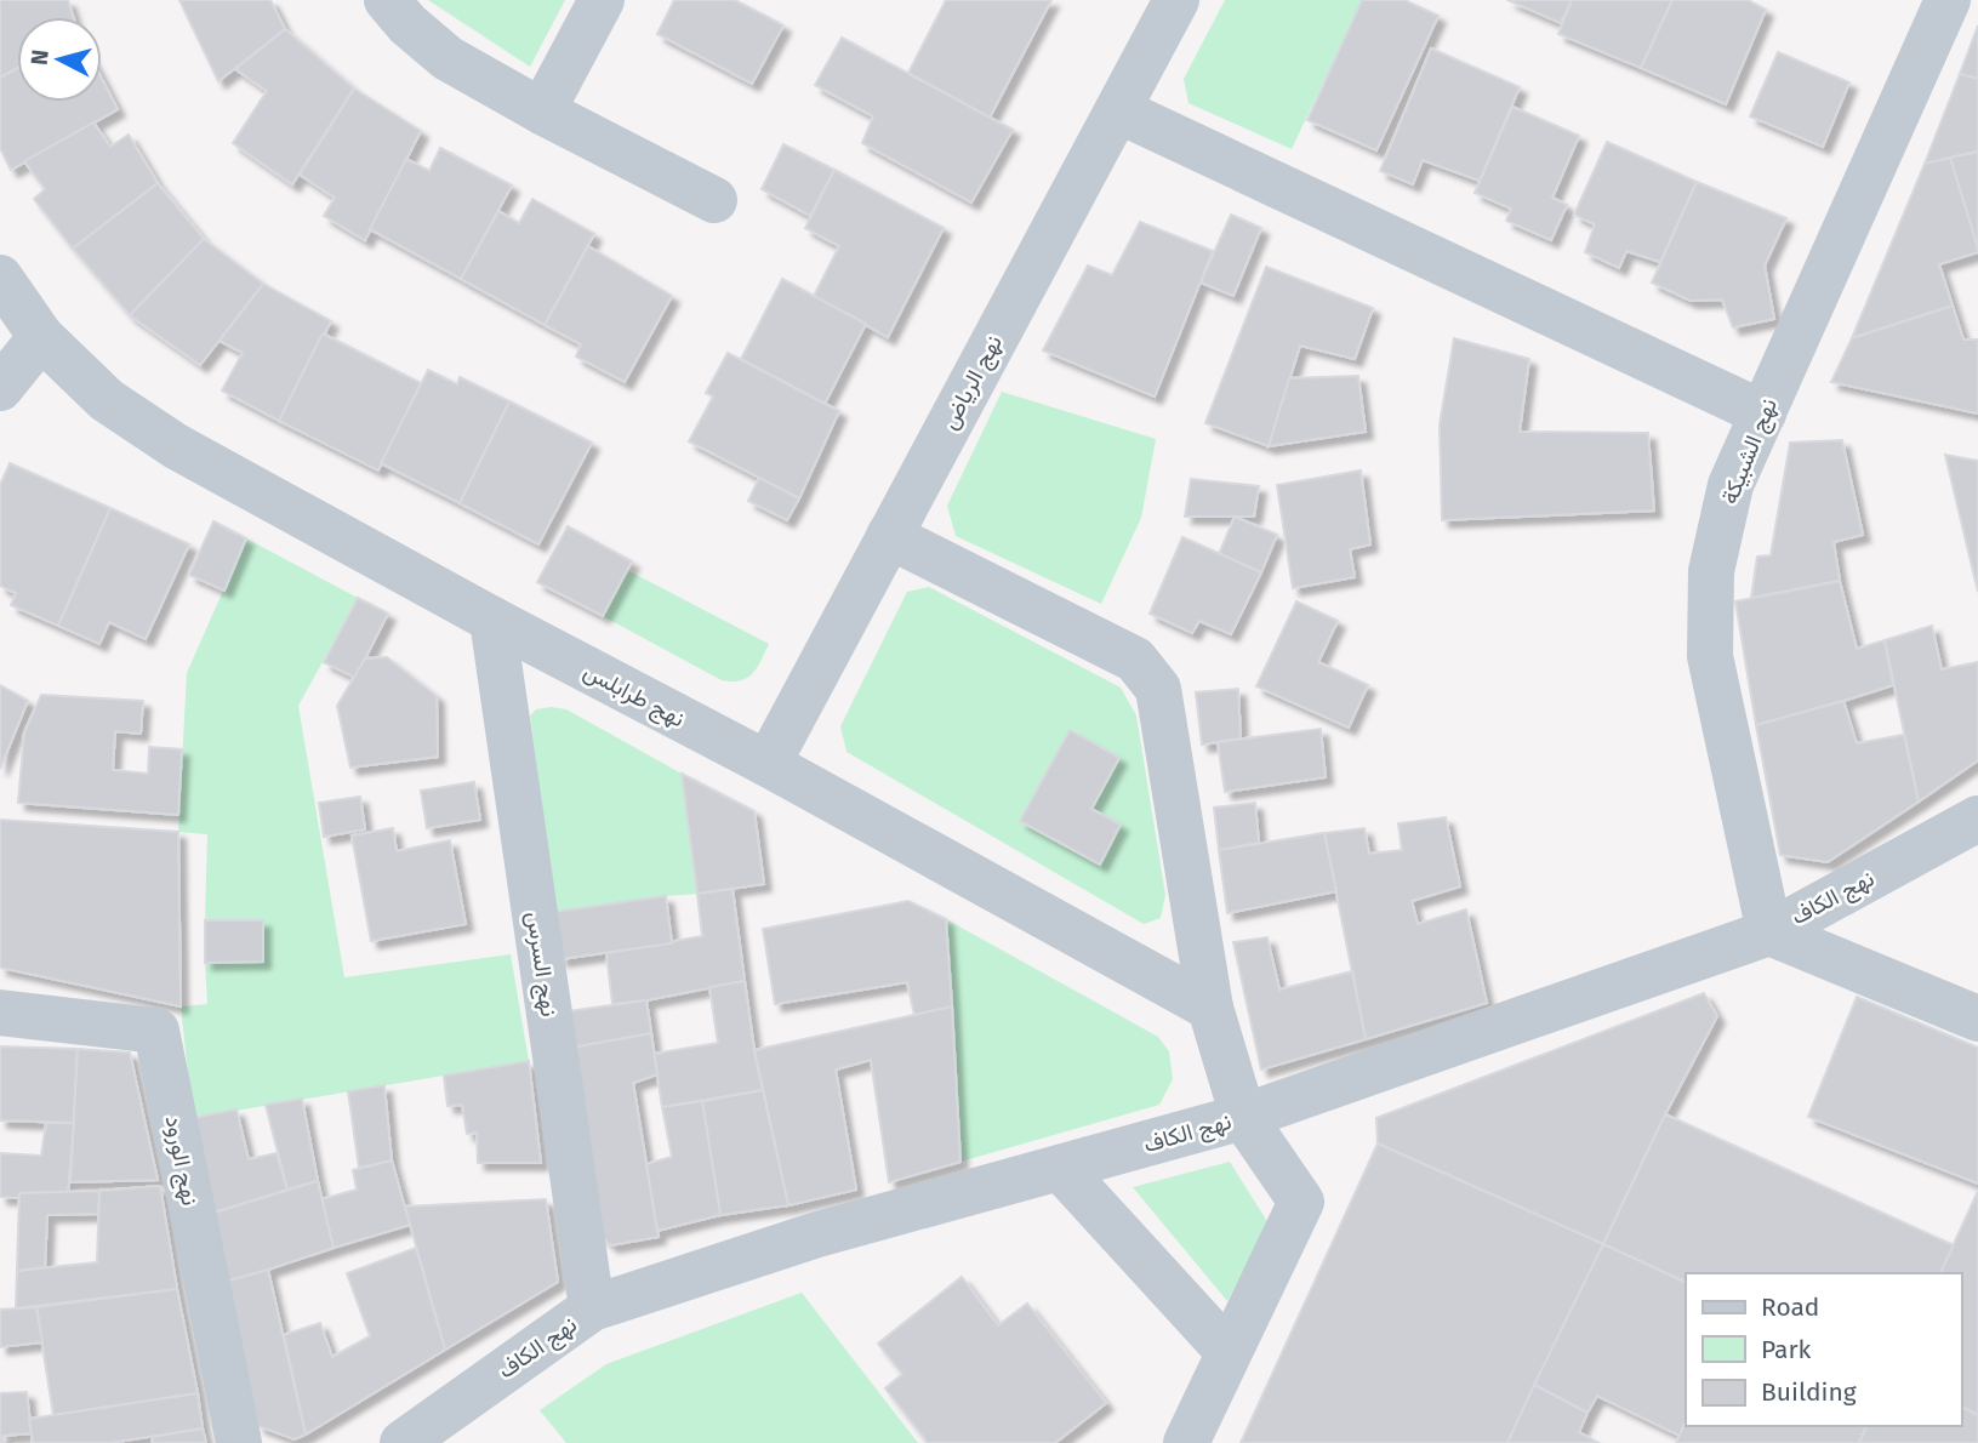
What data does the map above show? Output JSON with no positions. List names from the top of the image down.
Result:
{
  "streets": {
    "street": [
      "نهج الرياض",
      "نهج الشبيكة",
      "نهج طرابلس",
      "نهج الكاف",
      "نهج السرس",
      "نهج الورود"
    ]
  },
  "crossings": [
    ["نهج الرياض", "نهج طرابلس"],
    ["نهج الشبيكة", "نهج الكاف"],
    ["نهج طرابلس", "نهج السرس"],
    ["نهج الكاف", "نهج السرس"]
  ],
  "legend": ["Road", "Park", "Building"],
  "north": "left"
}
